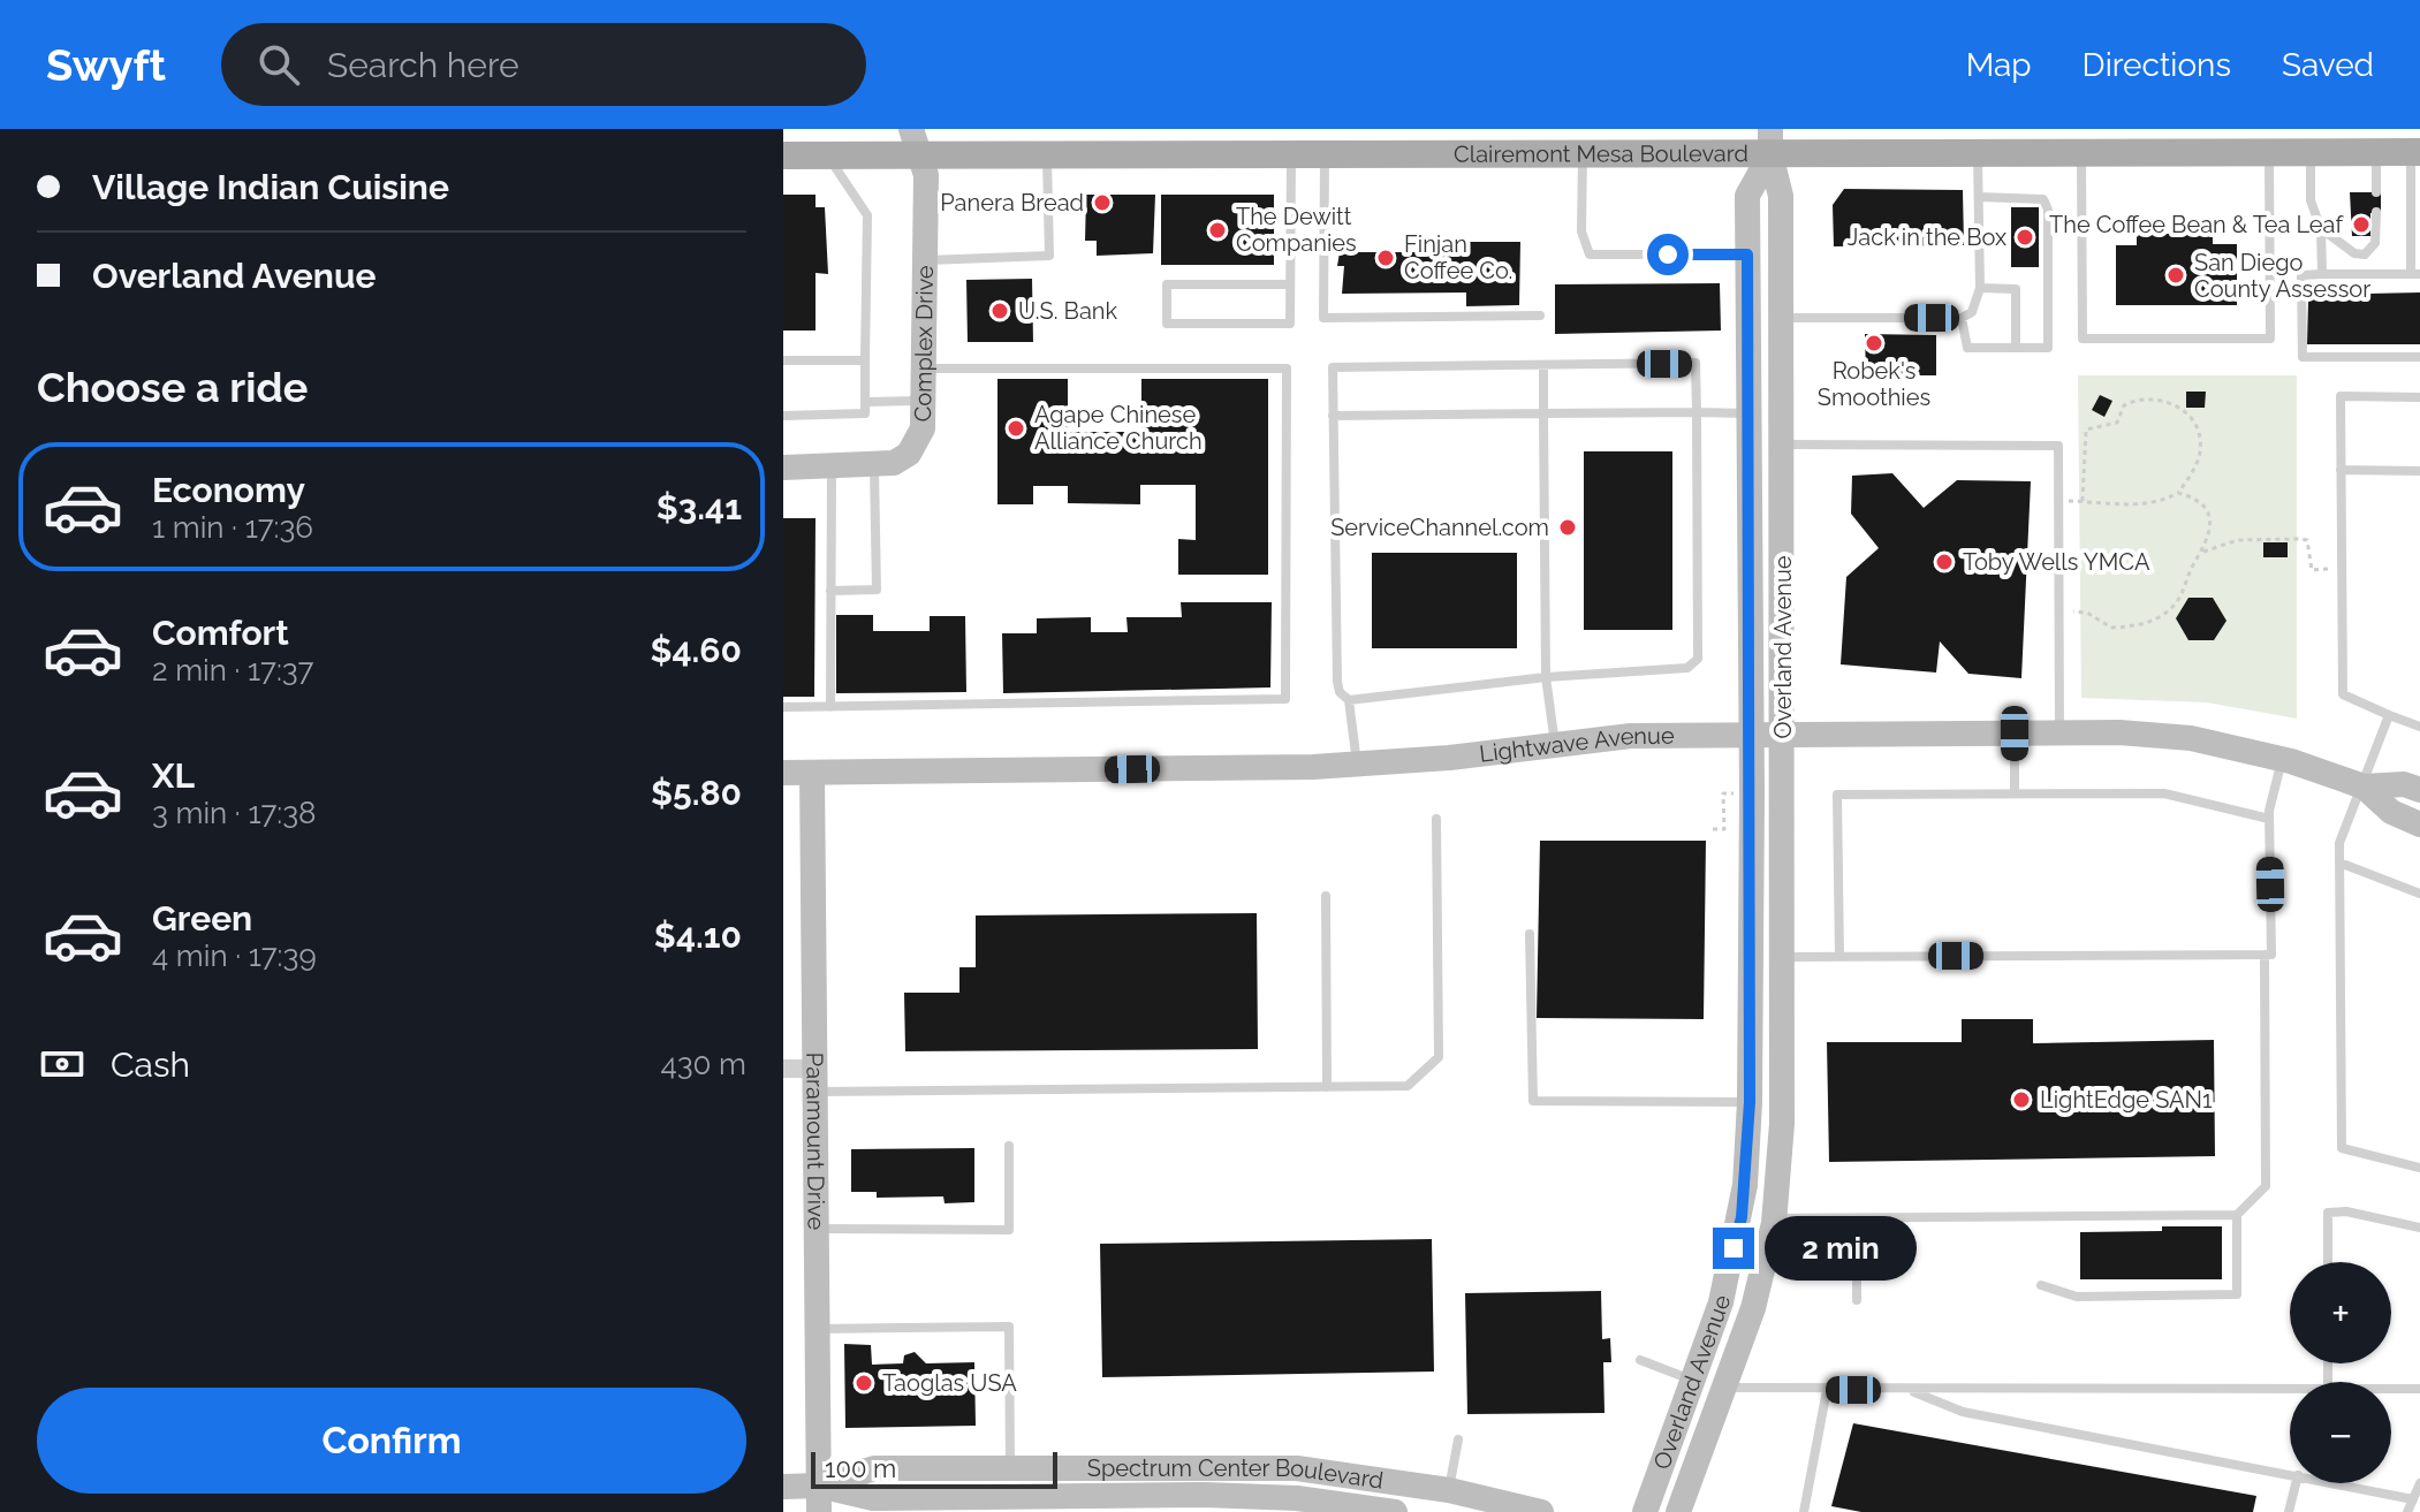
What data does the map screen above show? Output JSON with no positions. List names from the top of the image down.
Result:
{
  "streets": {
    "main road": ["Clairemont Mesa Boulevard"],
    "street": [
      "Complex Drive",
      "Overland Avenue",
      "Lightwave Avenue",
      "Paramount Drive",
      "Spectrum Center Boulevard"
    ]
  },
  "crossings": [
    ["Clairemont Mesa Boulevard", "Complex Drive"],
    ["Clairemont Mesa Boulevard", "Overland Avenue"],
    ["Overland Avenue", "Lightwave Avenue"],
    ["Lightwave Avenue", "Paramount Drive"],
    ["Paramount Drive", "Spectrum Center Boulevard"]
  ],
  "places": [
    "Panera Bread",
    "The Coffee Bean & Tea Leaf",
    "The Dewitt Companies",
    "Jack in the Box",
    "Finjan Coffee Co.",
    "San Diego County Assessor",
    "U.S. Bank",
    "Robek's Smoothies",
    "Agape Chinese Alliance Church",
    "ServiceChannel.com",
    "Toby Wells YMCA",
    "LightEdge SAN1",
    "Taoglas USA"
  ],
  "scale_bar": "100 m",
  "page": {
    "header": "Swyft",
    "search": "Search here",
    "nav": ["Map", "Directions", "Saved"],
    "banner": ["Village Indian Cuisine", "Overland Avenue"],
    "heading": "Choose a ride",
    "list": [
      {
        "name": "Economy",
        "note": "1 min · 17:36",
        "value": "$3.41"
      },
      {
        "name": "Comfort",
        "note": "2 min · 17:37",
        "value": "$4.60"
      },
      {
        "name": "XL",
        "note": "3 min · 17:38",
        "value": "$5.80"
      },
      {
        "name": "Green",
        "note": "4 min · 17:39",
        "value": "$4.10"
      }
    ],
    "pay": ["Cash", "430 m"],
    "bubble": "2 min",
    "map_buttons": ["+", "−"],
    "buttons": "Confirm",
    "scale": "100 m"
  }
}
